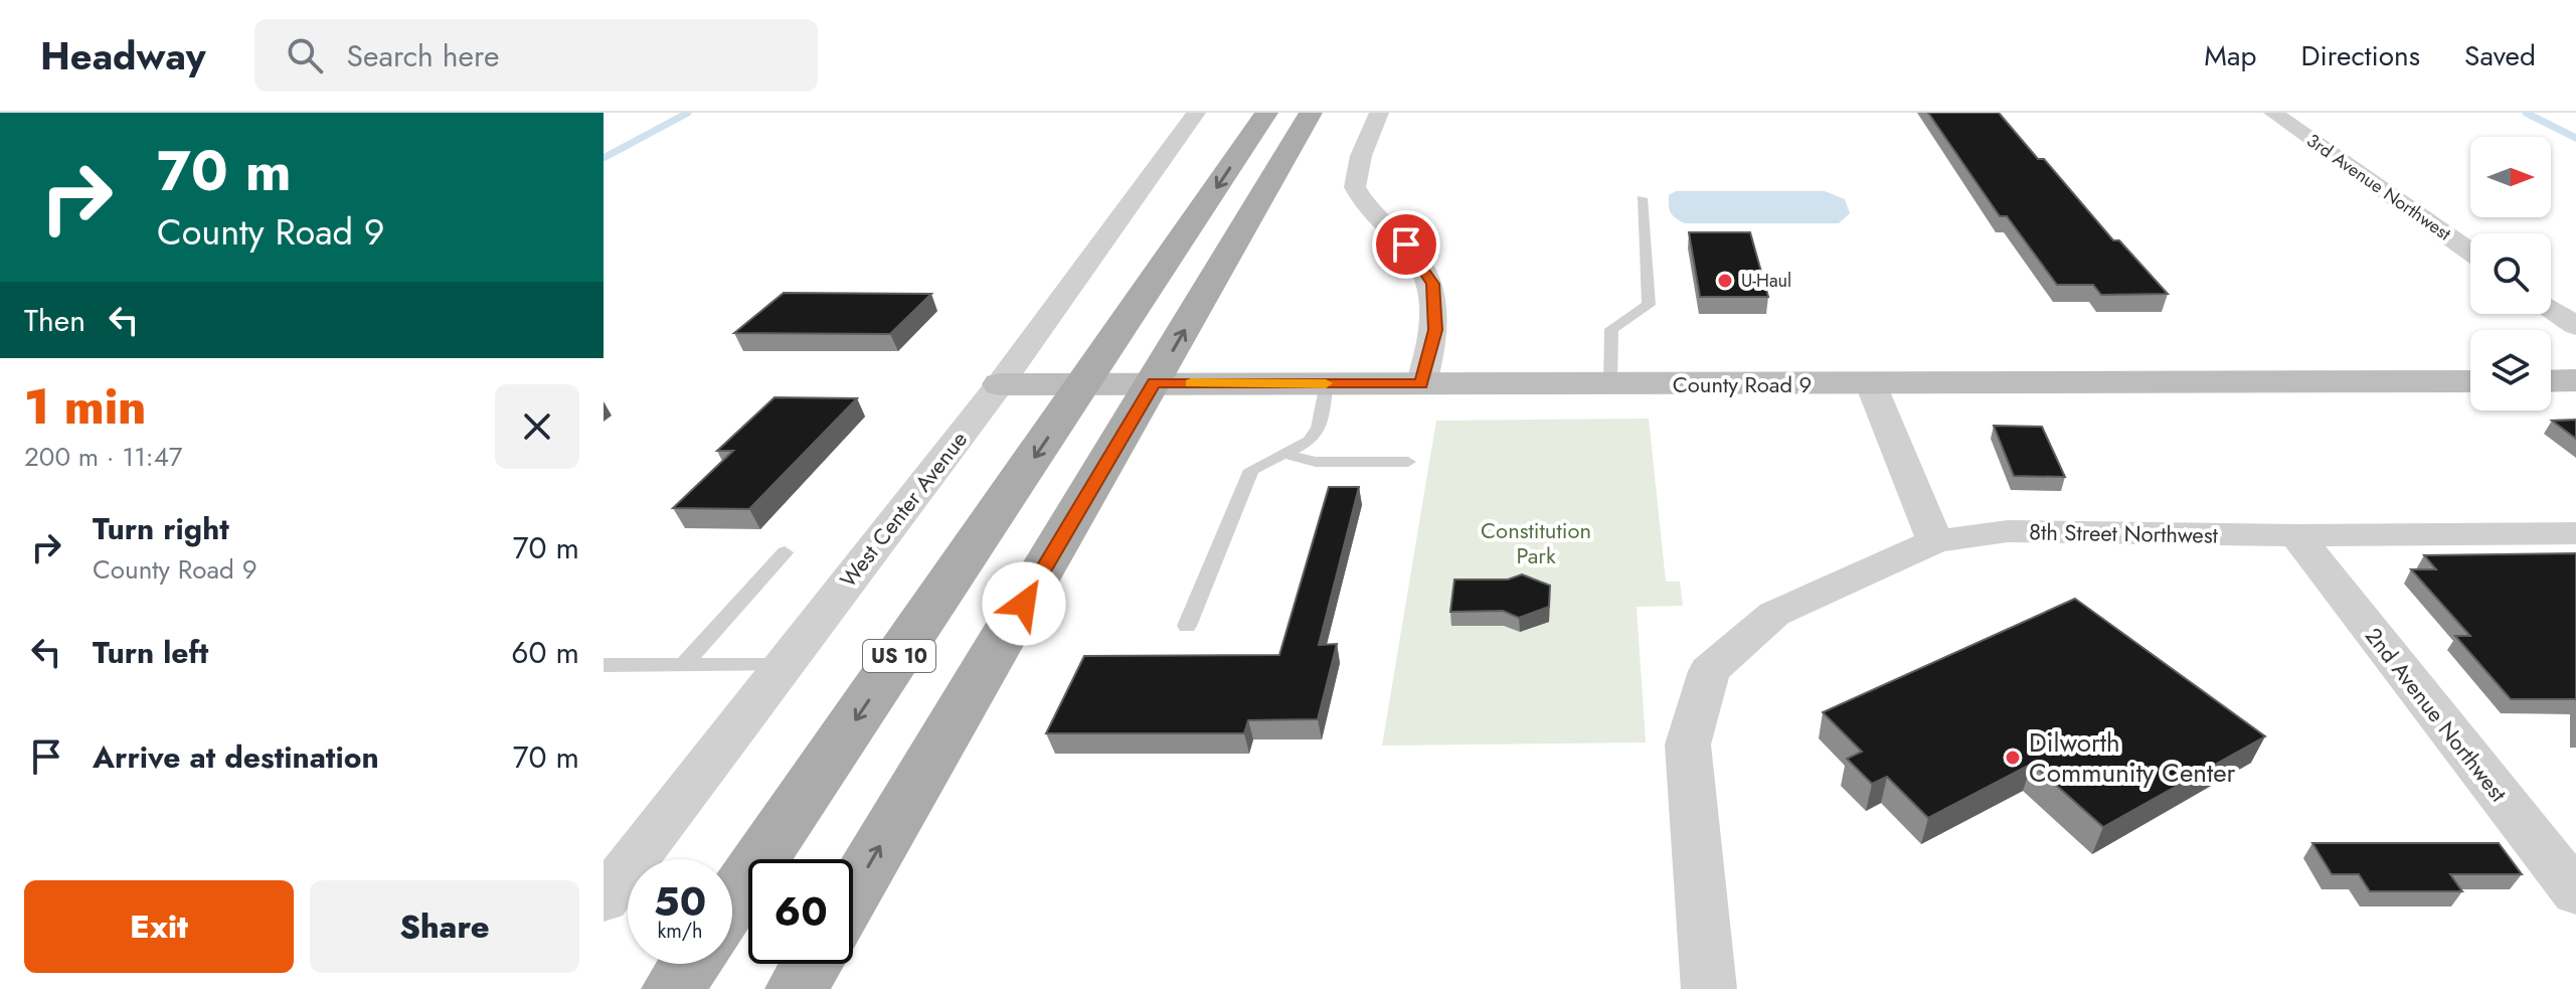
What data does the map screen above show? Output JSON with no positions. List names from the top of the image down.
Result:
{
  "streets": {
    "main road": ["US 10"],
    "street": [
      "3rd Avenue Northwest",
      "County Road 9",
      "West Center Avenue",
      "8th Street Northwest",
      "2nd Avenue Northwest"
    ]
  },
  "crossings": [
    ["County Road 9", "West Center Avenue"],
    ["County Road 9", "US 10"],
    ["8th Street Northwest", "2nd Avenue Northwest"]
  ],
  "parks": ["Constitution Park"],
  "places": ["U-Haul", "Dilworth Community Center"],
  "north": "right",
  "page": {
    "header": "Headway",
    "search": "Search here",
    "nav": ["Map", "Directions", "Saved"],
    "turn": ["70 m", "County Road 9"],
    "then": "Then",
    "heading": ["1 min", "200 m · 11:47"],
    "list": [
      {
        "name": "Turn right",
        "note": "County Road 9",
        "value": "70 m"
      },
      {
        "name": "Turn left",
        "value": "60 m"
      },
      {
        "name": "Arrive at destination",
        "value": "70 m"
      }
    ],
    "speed": "50 km/h",
    "limit": "60",
    "buttons": ["Exit", "Share"]
  }
}
